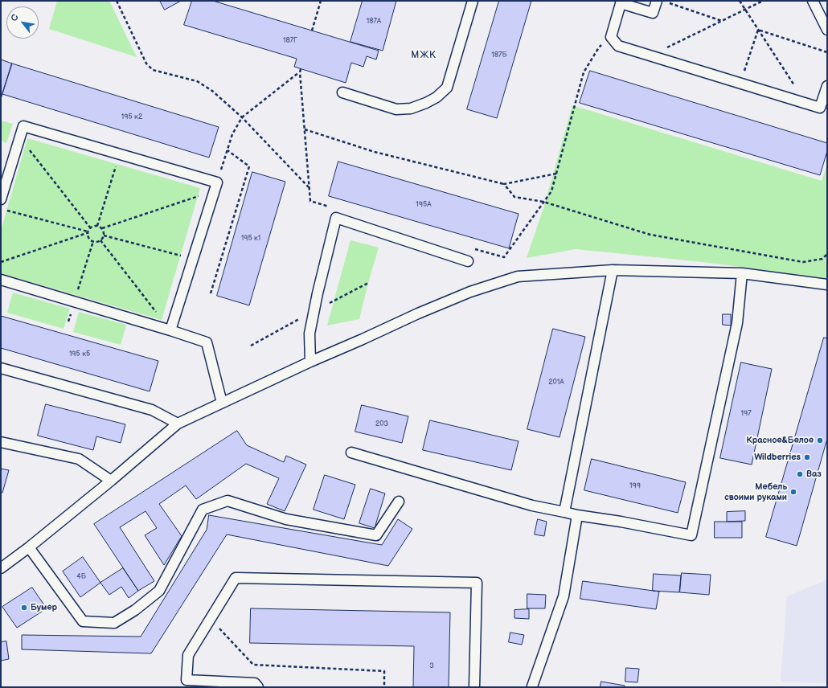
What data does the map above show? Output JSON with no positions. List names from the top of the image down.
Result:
{
  "districts": ["МЖК"],
  "places": [
    "Красное&Белое",
    "Wildberries",
    "Ваз",
    "Мебель своими руками",
    "Бумер"
  ],
  "house_numbers": [
    "187А",
    "187Г",
    "187Б",
    "195 к2",
    "195А",
    "195 к1",
    "195 к5",
    "201А",
    "197",
    "203",
    "199",
    "4Б",
    "3"
  ],
  "north": "top left"
}
